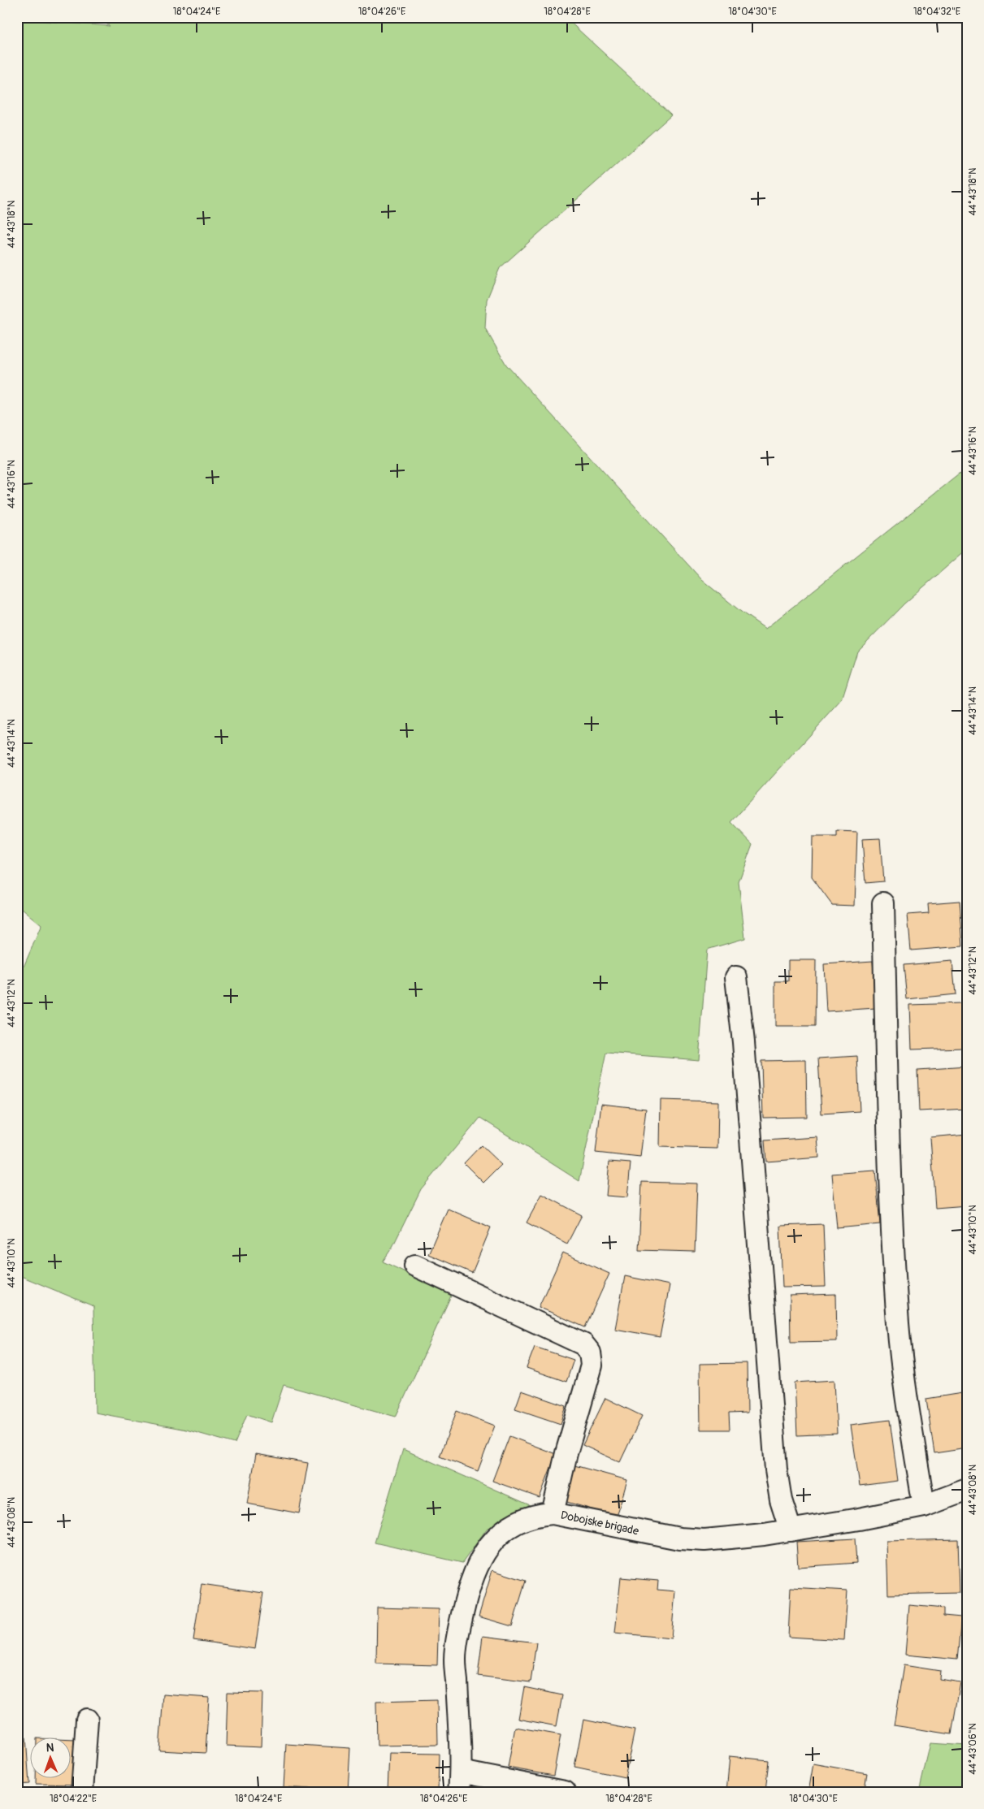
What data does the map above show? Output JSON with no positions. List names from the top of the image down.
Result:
{
  "streets": {
    "street": ["Dobojske brigade"]
  },
  "north": "top",
  "coordinates": [
    "18°04'24\"E",
    "18°04'26\"E",
    "18°04'28\"E",
    "18°04'30\"E",
    "18°04'32\"E",
    "44°43'18\"N",
    "44°43'16\"N",
    "44°43'14\"N",
    "44°43'12\"N",
    "44°43'10\"N",
    "44°43'08\"N",
    "44°43'06\"N",
    "18°04'22\"E"
  ]
}
